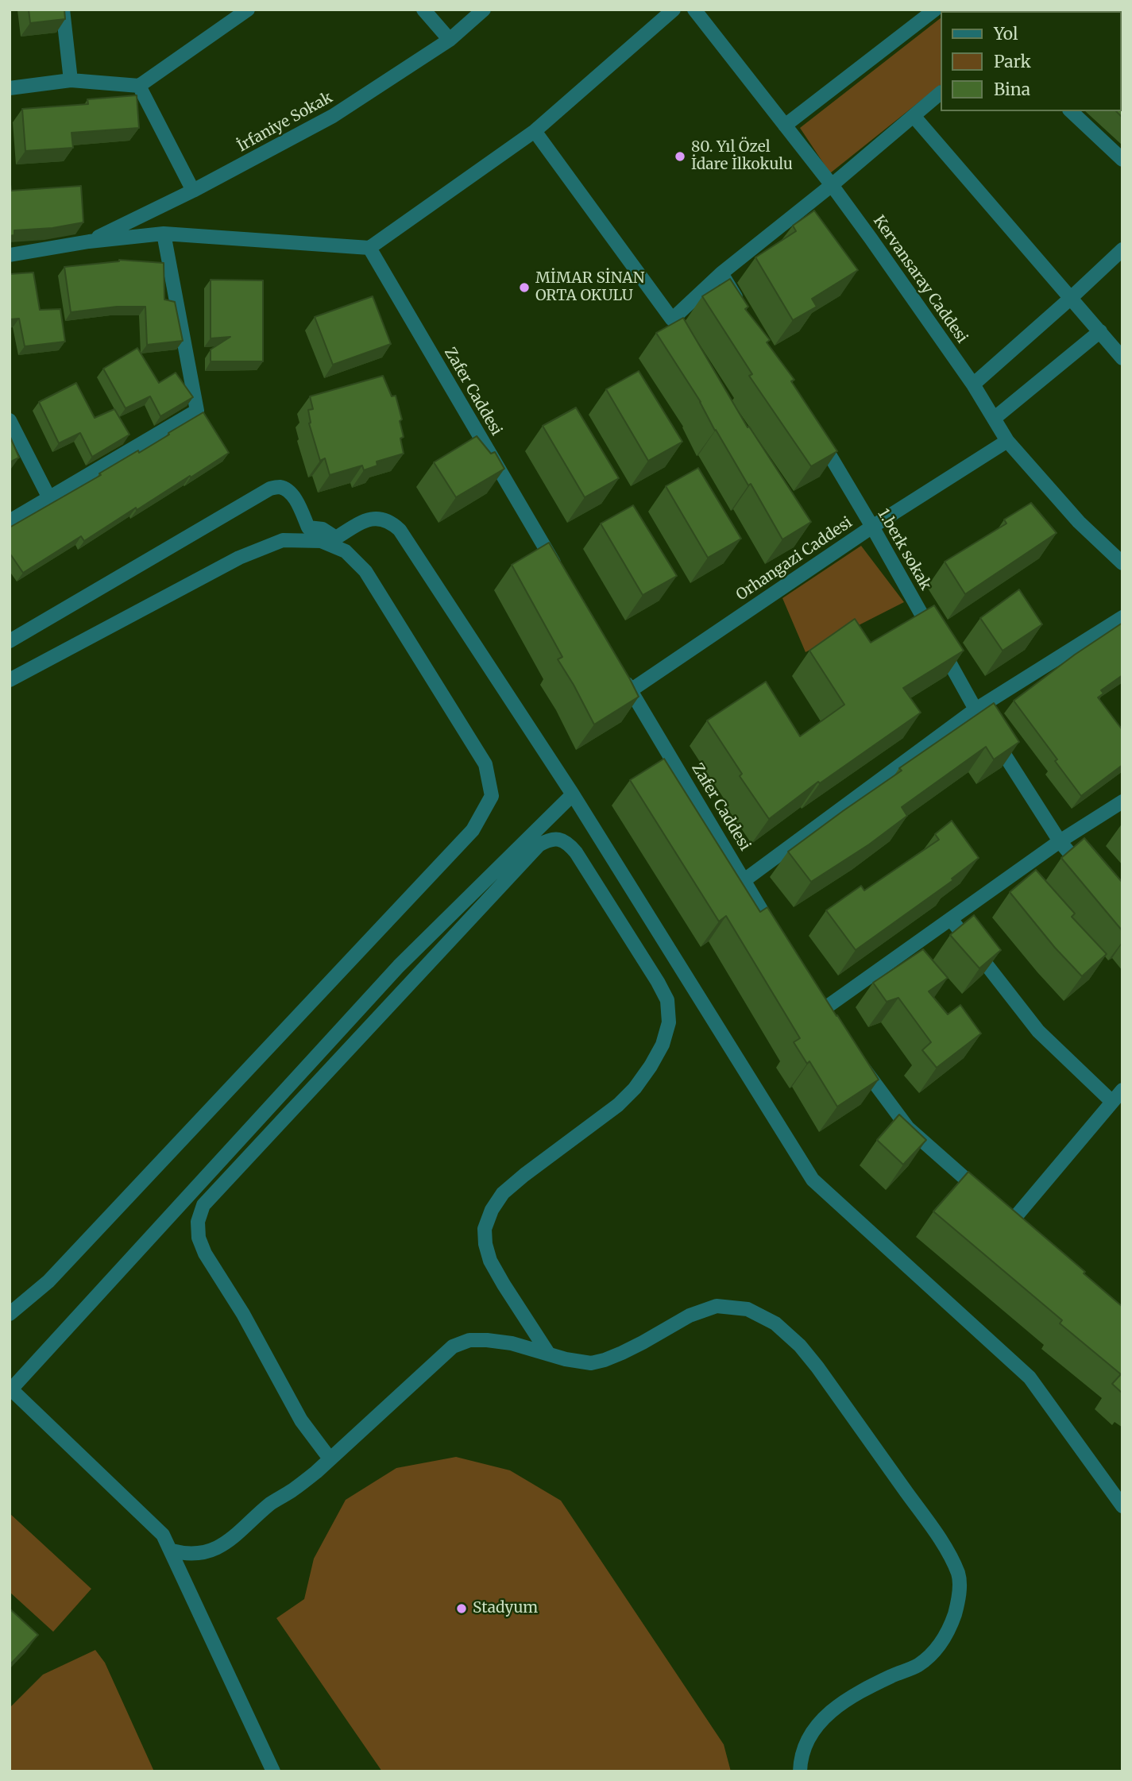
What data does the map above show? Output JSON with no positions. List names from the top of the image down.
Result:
{
  "streets": {
    "street": [
      "İrfaniye Sokak",
      "Kervansaray Caddesi",
      "Zafer Caddesi",
      "1.berk sokak",
      "Orhangazi Caddesi"
    ]
  },
  "crossings": [
    ["Kervansaray Caddesi", "Orhangazi Caddesi"],
    ["Zafer Caddesi", "Orhangazi Caddesi"],
    ["1.berk sokak", "Orhangazi Caddesi"]
  ],
  "places": ["80. Yıl Özel İdare İlkokulu", "MİMAR SİNAN ORTA OKULU", "Stadyum"],
  "legend": ["Yol", "Park", "Bina"]
}
